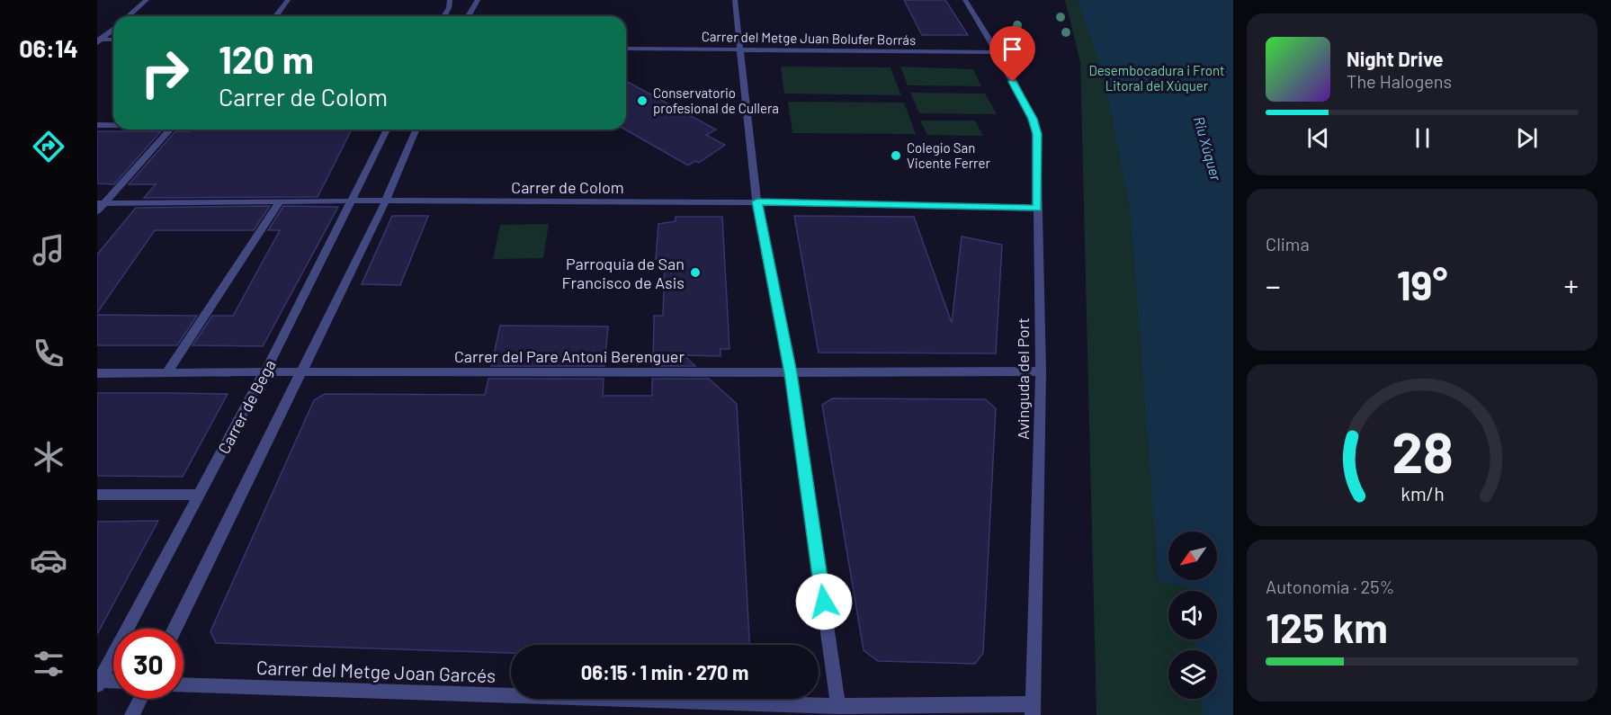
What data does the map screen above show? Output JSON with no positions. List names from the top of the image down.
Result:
{
  "streets": {
    "street": [
      "Carrer del Metge Juan Bolufer Borrás",
      "Carrer de Colom",
      "Carrer del Pare Antoni Berenguer",
      "Avinguda del Port",
      "Carrer de Bega",
      "Carrer del Metge Joan Garcés"
    ]
  },
  "crossings": [
    ["Carrer del Metge Juan Bolufer Borrás", "Avinguda del Port"],
    ["Carrer de Colom", "Avinguda del Port"],
    ["Carrer de Colom", "Carrer de Bega"],
    ["Carrer del Pare Antoni Berenguer", "Avinguda del Port"],
    ["Carrer del Pare Antoni Berenguer", "Carrer de Bega"],
    ["Avinguda del Port", "Carrer del Metge Joan Garcés"]
  ],
  "water": ["Riu Xúquer"],
  "parks": ["Desembocadura i Front Litoral del Xúquer"],
  "places": ["Conservatorio profesional de Cullera", "Colegio San Vicente Ferrer", "Parroquia de San Francisco de Asis"],
  "north": "bottom left",
  "page": {
    "tabs": "06:14",
    "turn": ["120 m", "Carrer de Colom"],
    "song": ["Night Drive", "The Halogens"],
    "tile": [
      "Clima",
      ["Autonomía · 25%", "125 km"]
    ],
    "heat": ["−", "19°", "+"],
    "limit": "30",
    "trip": "06:15 · 1 min · 270 m",
    "gauge": ["28", "km/h"]
  }
}
